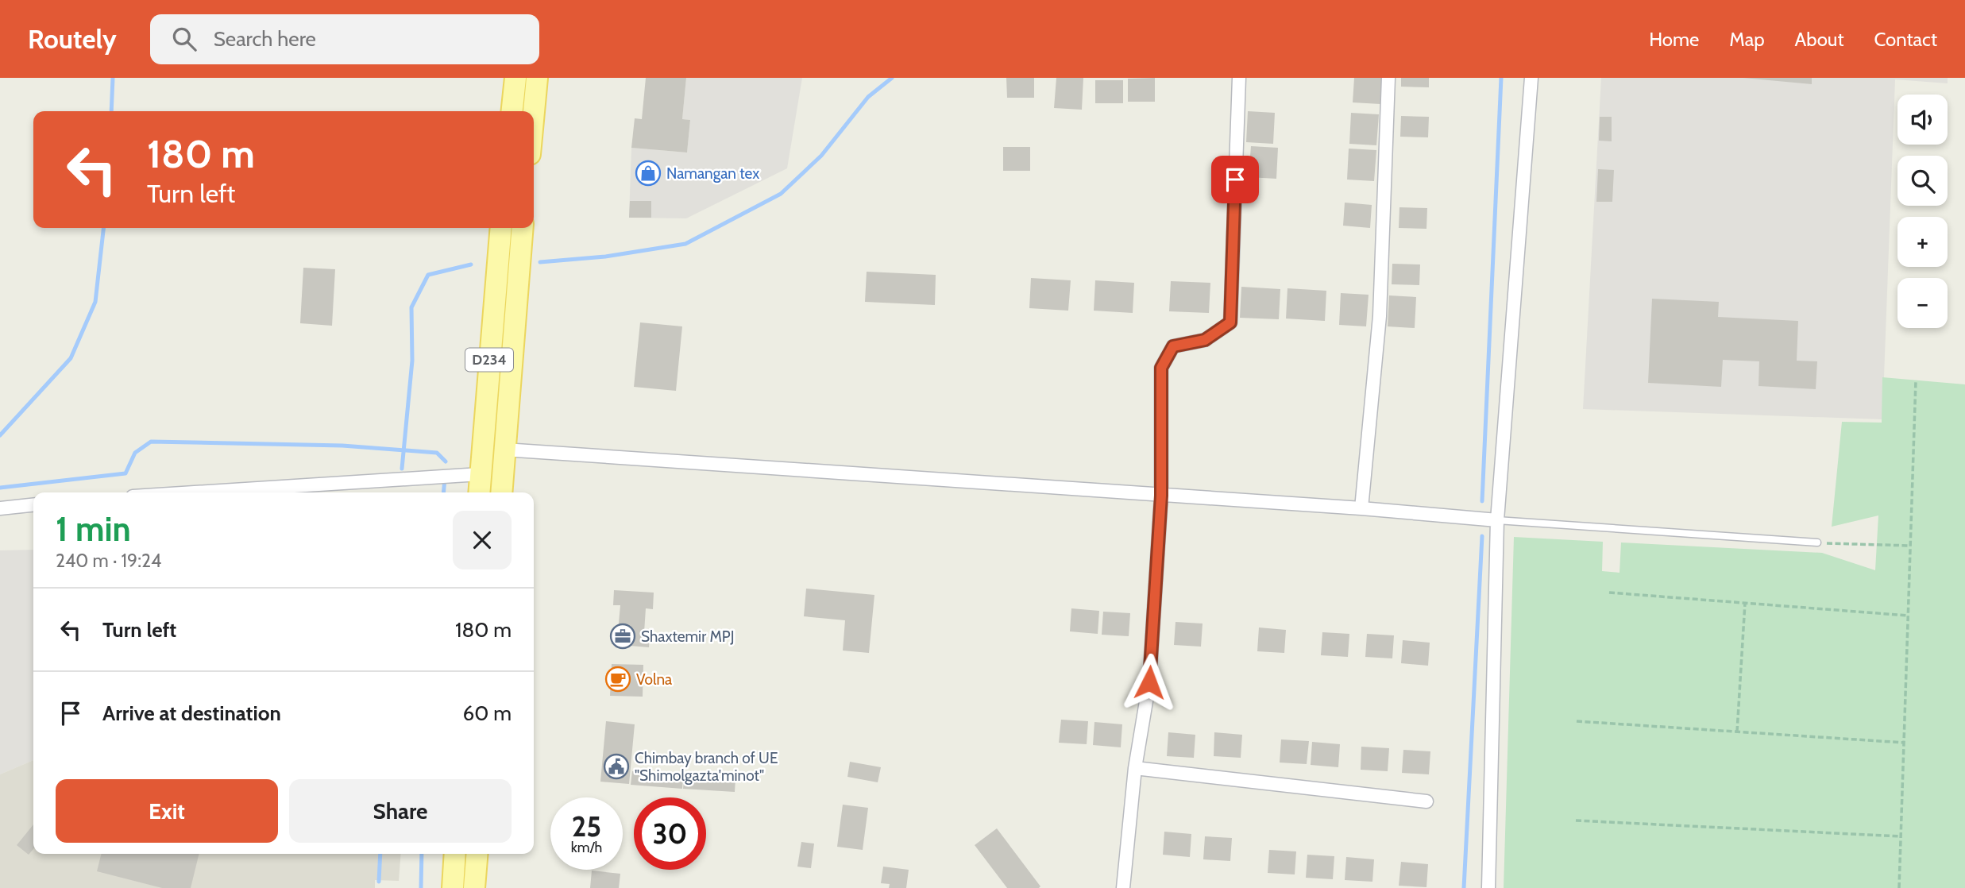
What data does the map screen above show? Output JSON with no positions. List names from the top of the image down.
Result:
{
  "streets": {
    "main road": ["D234"]
  },
  "places": {
    "shop": ["Namangan tex"],
    "office": ["Shaxtemir MPJ"],
    "cafe": ["Volna"],
    "public building": ["Chimbay branch of UE \"Shimolgazta'minot\""]
  },
  "page": {
    "header": "Routely",
    "search": "Search here",
    "nav": [
      "Home",
      "Map",
      "About",
      "Contact"
    ],
    "map_buttons": ["+", "−"],
    "turn": ["180 m", "Turn left"],
    "heading": ["1 min", "240 m · 19:24"],
    "list": [
      {
        "name": "Turn left",
        "value": "180 m"
      },
      {
        "name": "Arrive at destination",
        "value": "60 m"
      }
    ],
    "buttons": ["Exit", "Share"],
    "speed": "25 km/h",
    "limit": "30"
  }
}
